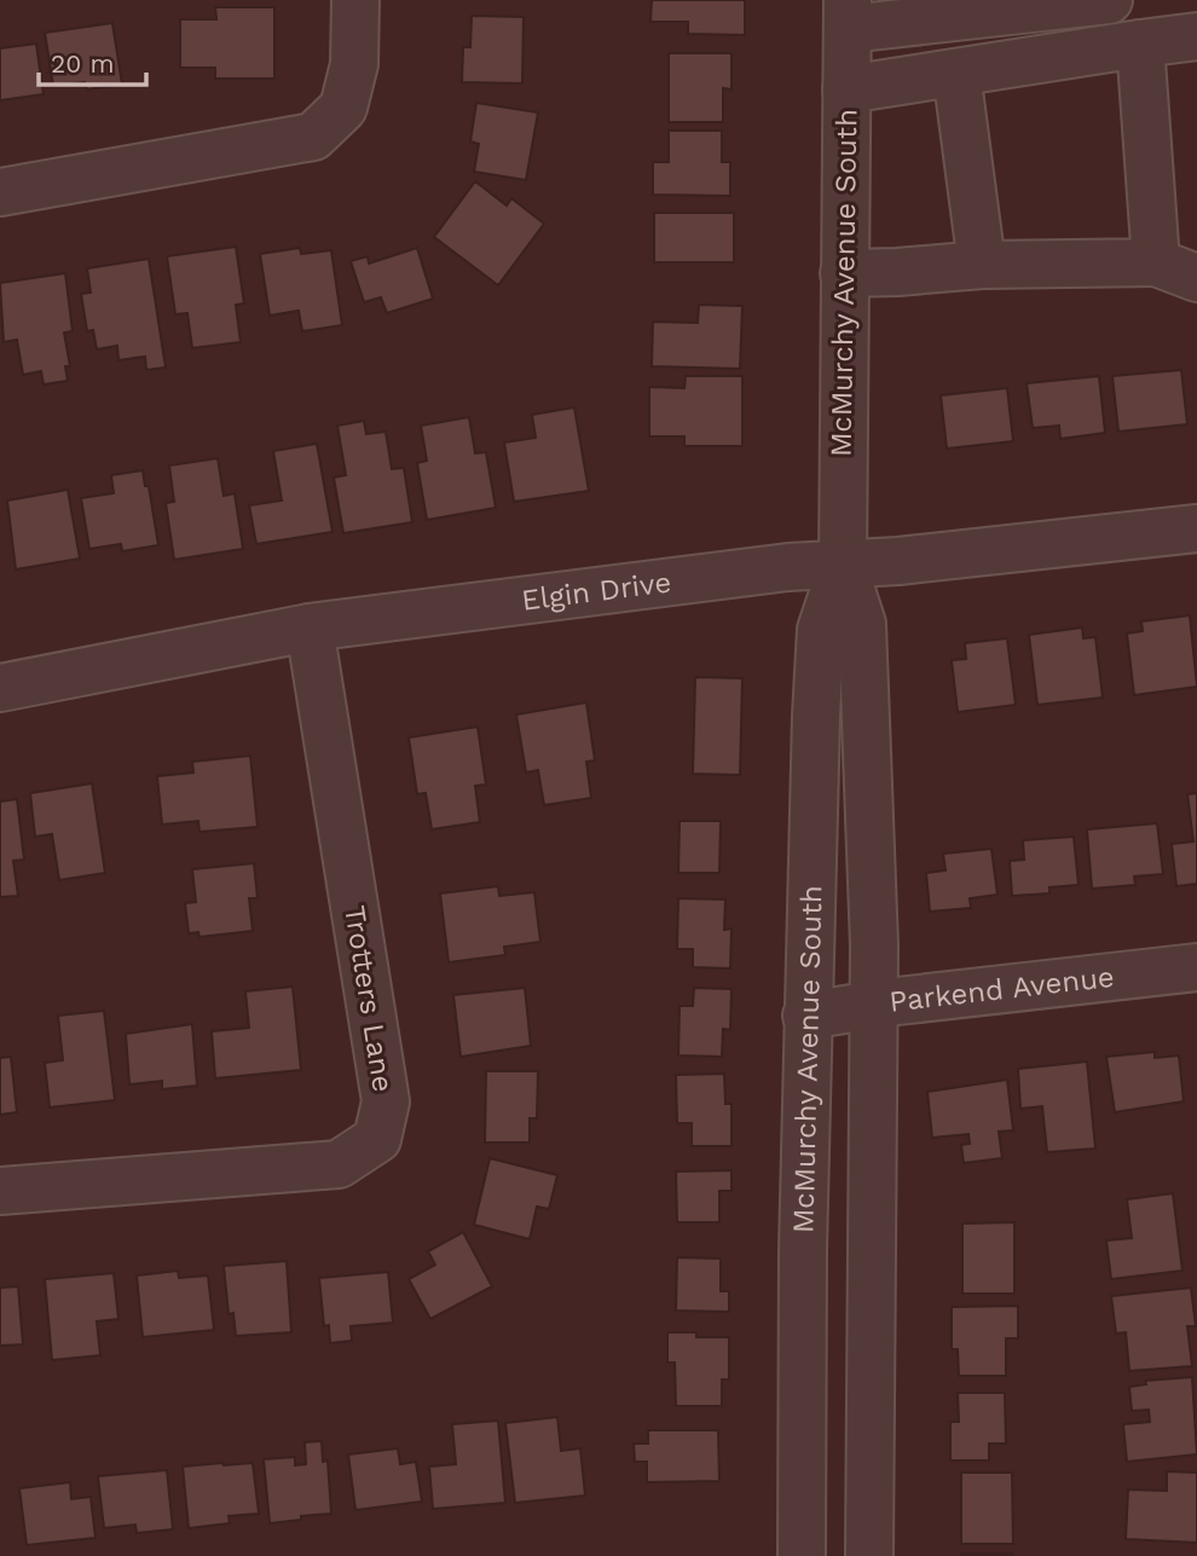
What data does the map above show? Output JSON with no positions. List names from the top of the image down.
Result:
{
  "streets": {
    "street": [
      "McMurchy Avenue South",
      "Elgin Drive",
      "Parkend Avenue",
      "Trotters Lane"
    ]
  },
  "crossings": [
    ["McMurchy Avenue South", "Elgin Drive"],
    ["McMurchy Avenue South", "Parkend Avenue"],
    ["Elgin Drive", "Trotters Lane"]
  ],
  "scale_bar": "20 m"
}
